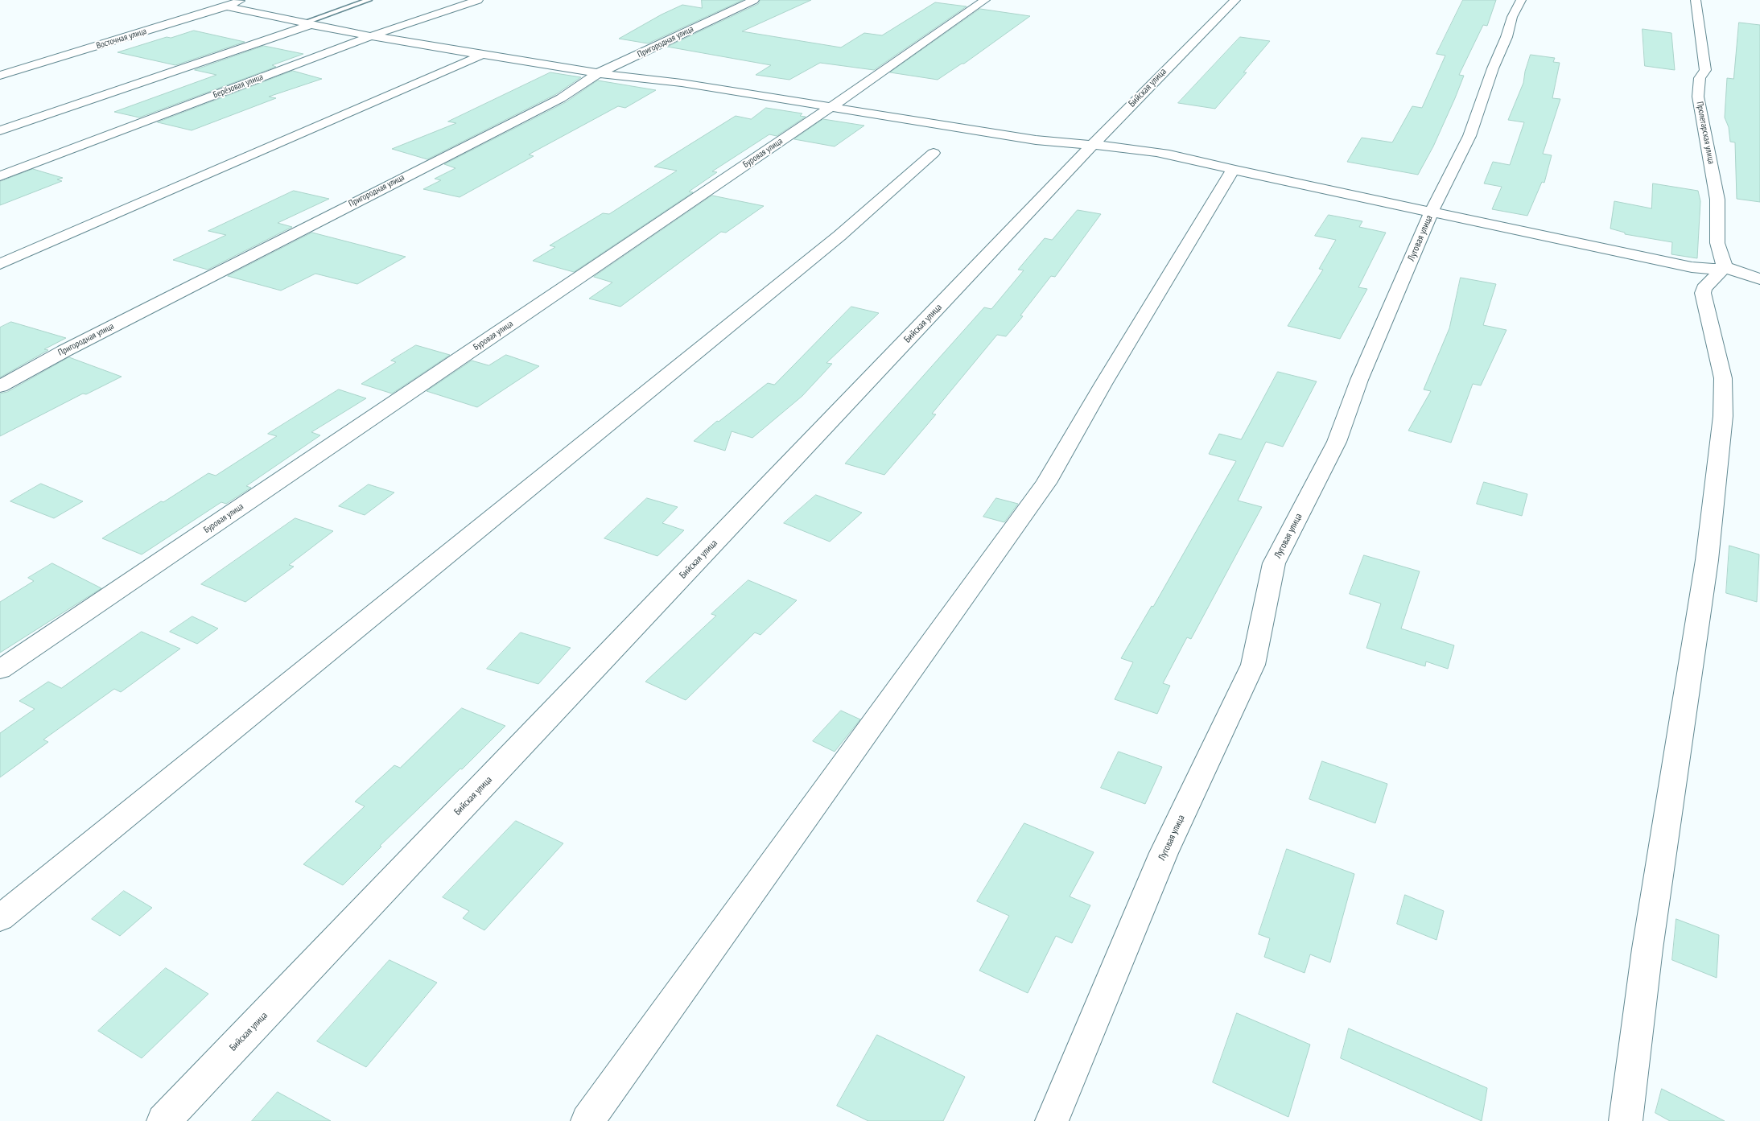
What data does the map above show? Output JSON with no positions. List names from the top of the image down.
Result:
{
  "streets": {
    "street": [
      "Восточная улица",
      "Пригородная улица",
      "Берёзовая улица",
      "Бийская улица",
      "Пролетарская улица",
      "Буровая улица",
      "Луговая улица"
    ]
  }
}
